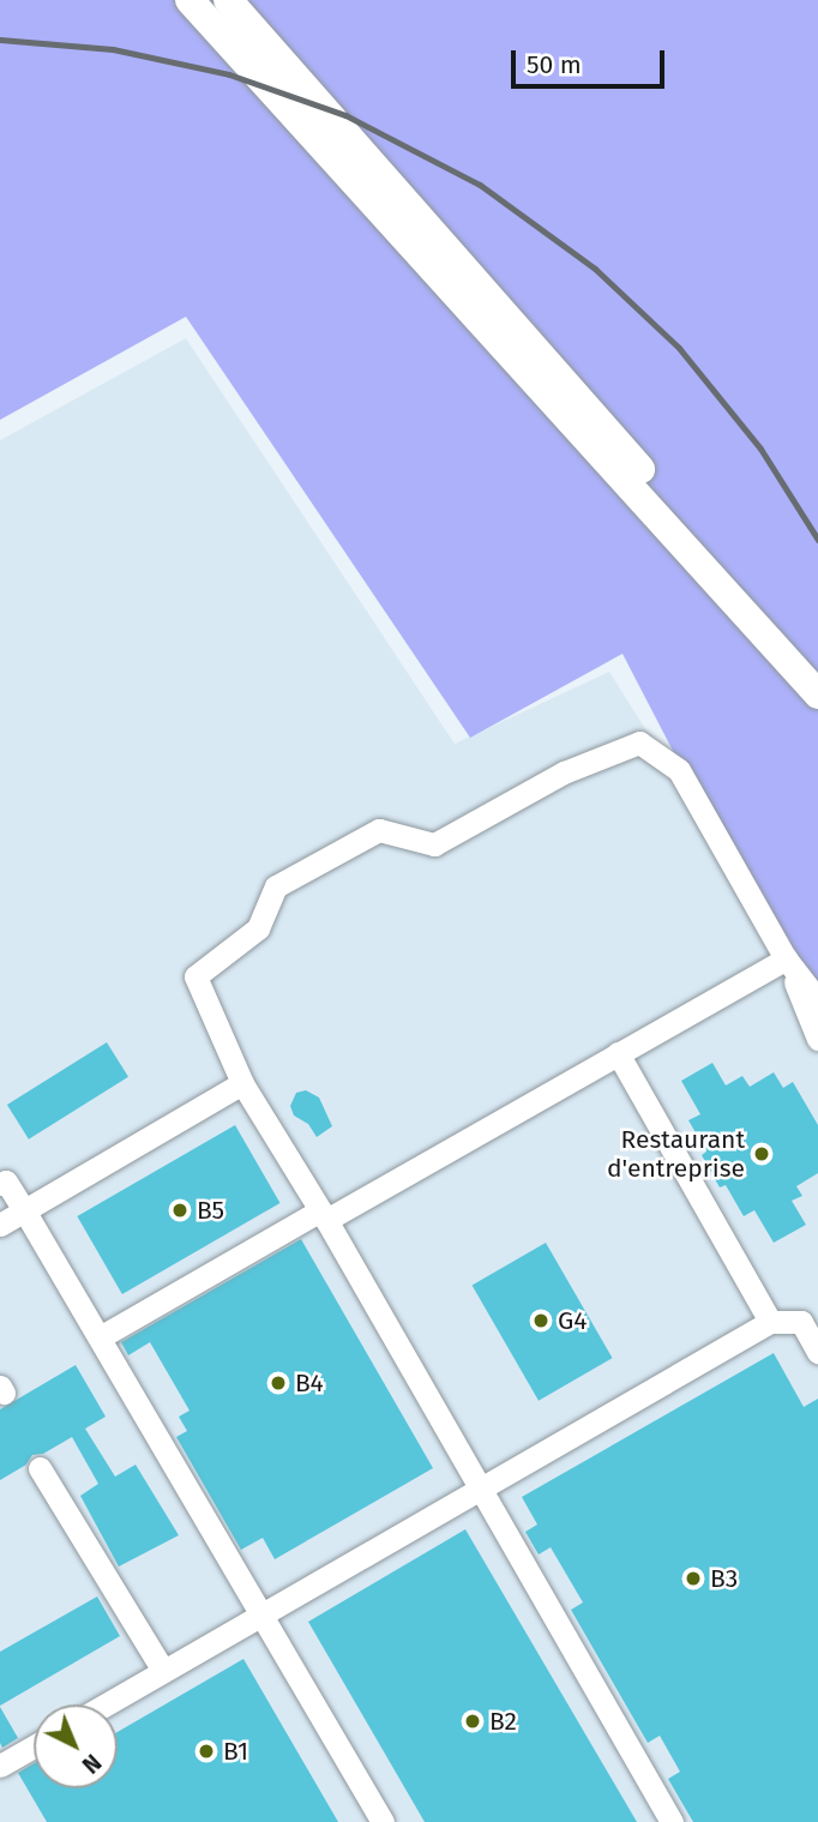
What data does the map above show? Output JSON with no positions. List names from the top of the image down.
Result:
{
  "places": [
    "Restaurant d'entreprise",
    "B5",
    "G4",
    "B4",
    "B3",
    "B2",
    "B1"
  ],
  "scale_bar": "50 m",
  "north": "bottom right"
}
